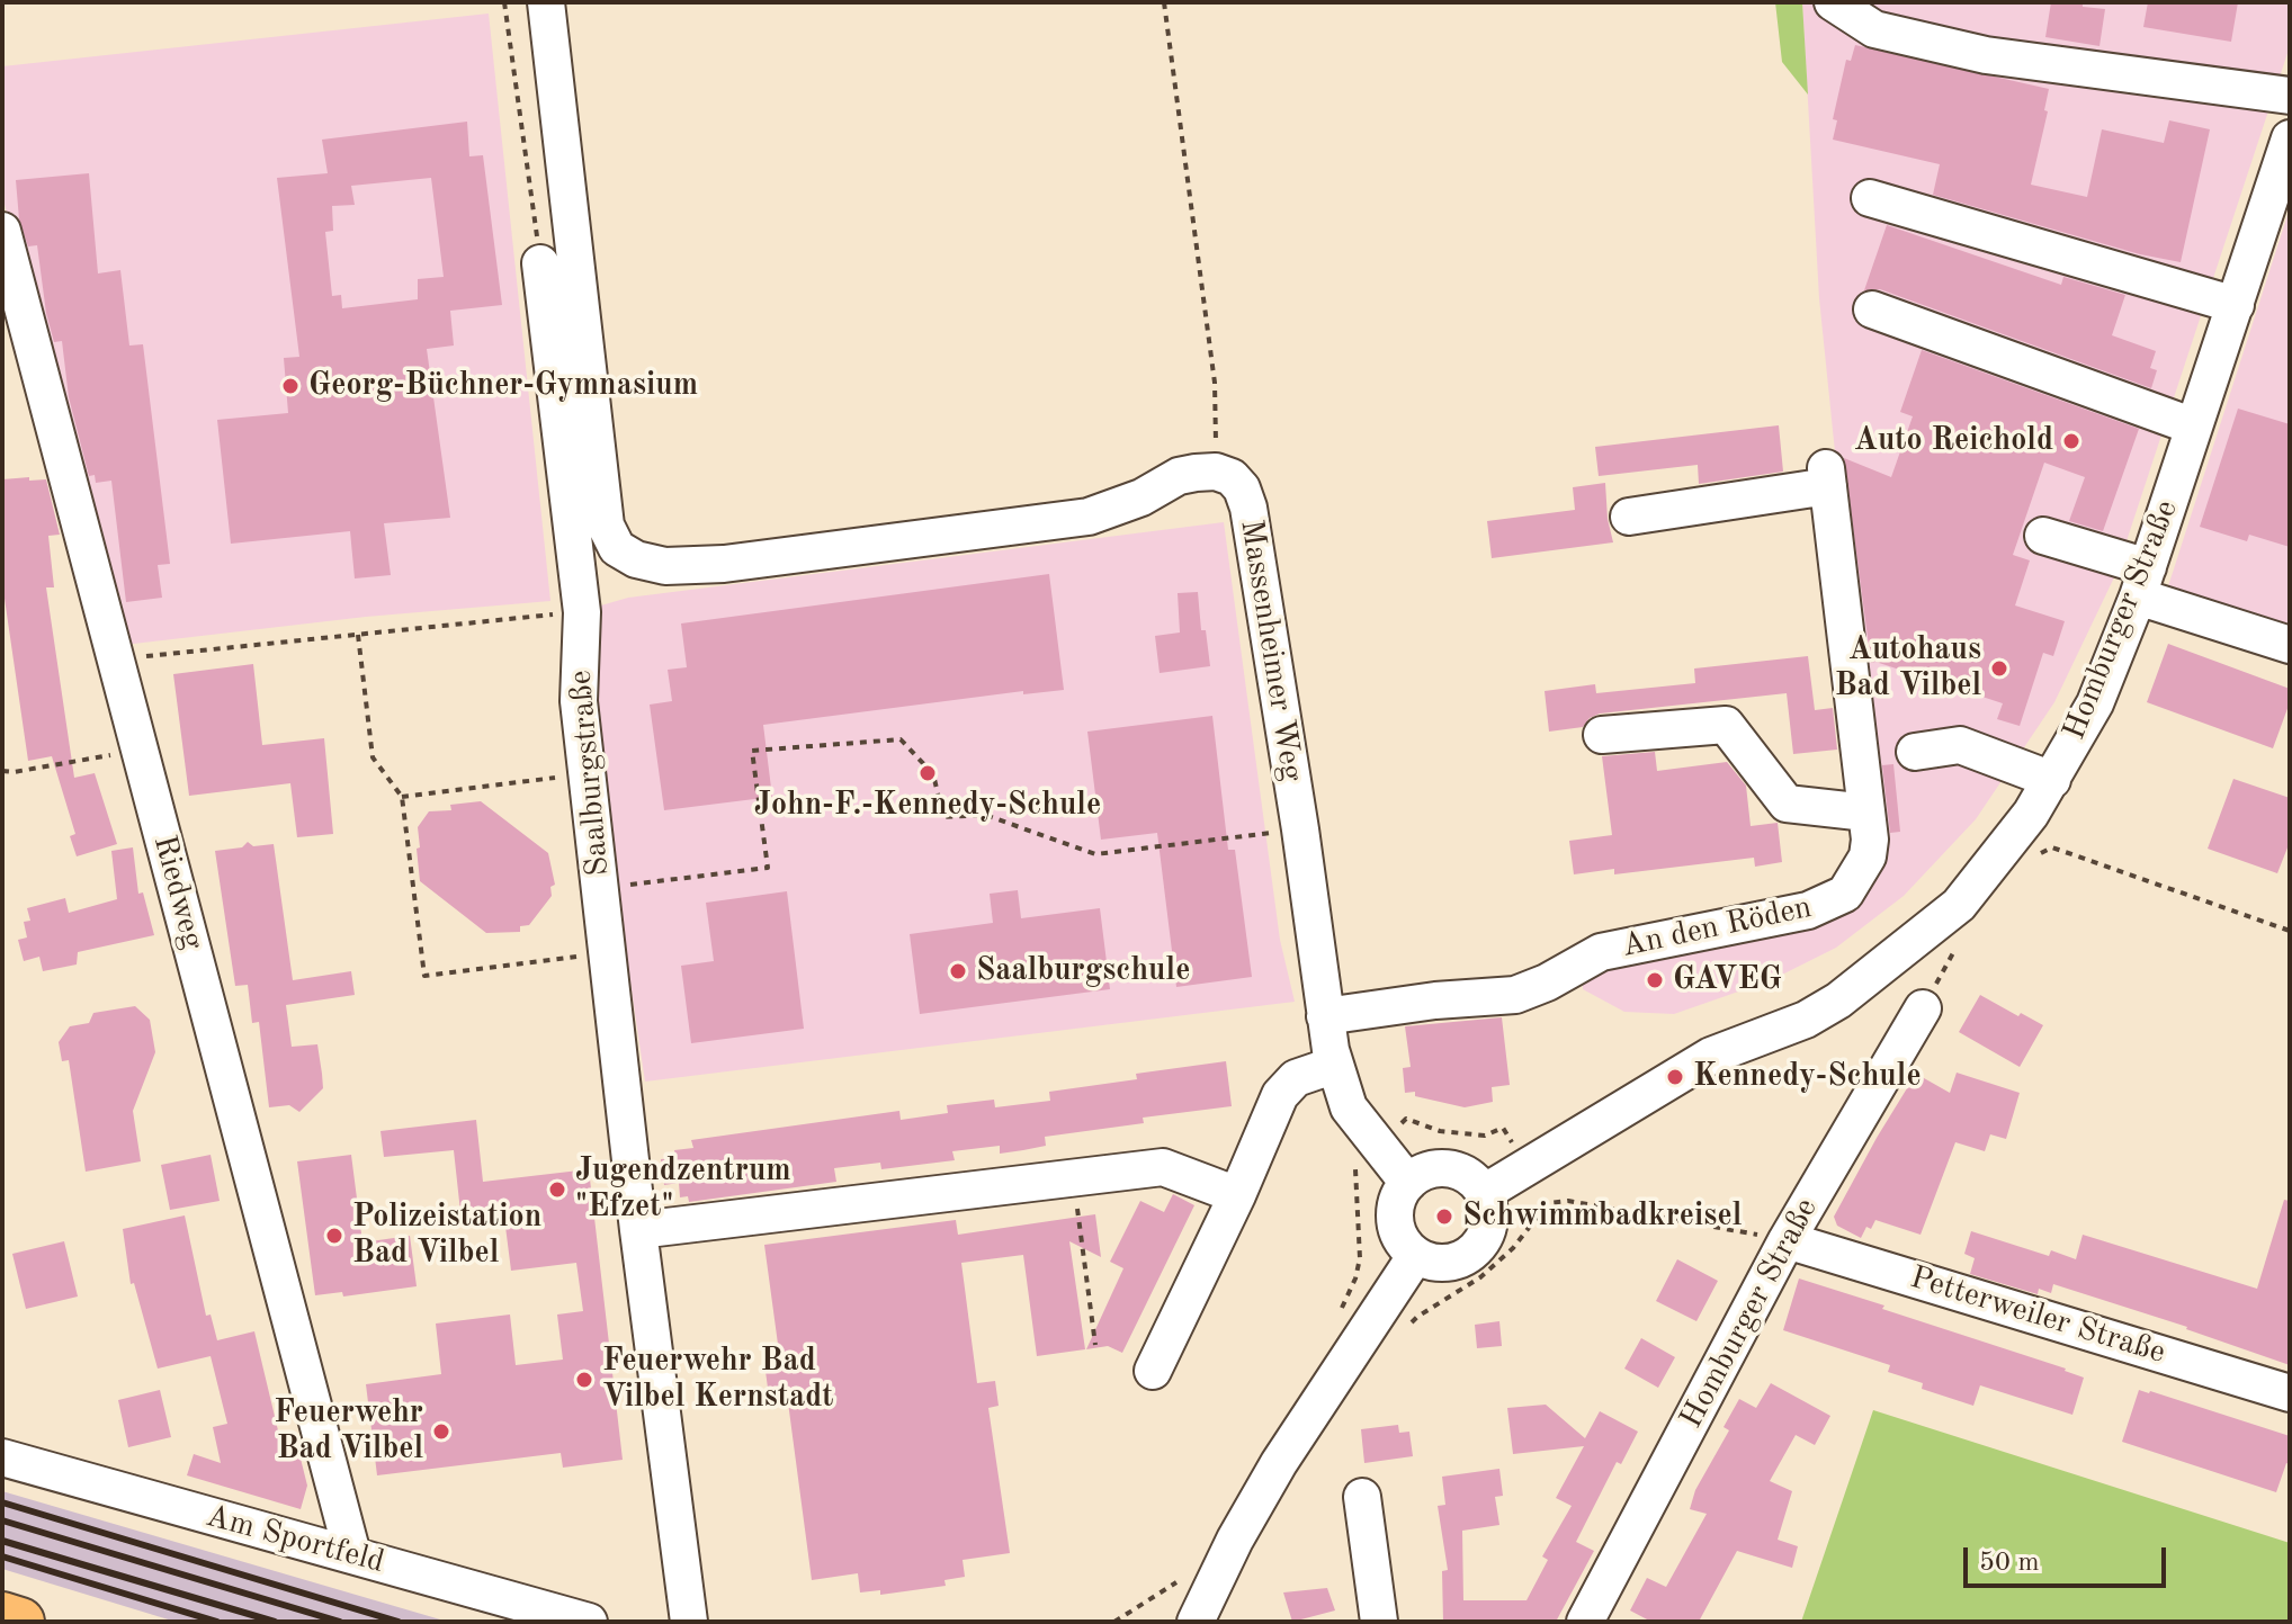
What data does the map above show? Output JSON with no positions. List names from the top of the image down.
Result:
{
  "streets": {
    "street": [
      "Homburger Straße",
      "Massenheimer Weg",
      "Saalburgstraße",
      "Riedweg",
      "An den Röden",
      "Petterweiler Straße",
      "Am Sportfeld"
    ]
  },
  "crossings": [
    ["Homburger Straße", "Massenheimer Weg"],
    ["Homburger Straße", "Petterweiler Straße"],
    ["Massenheimer Weg", "An den Röden"],
    ["Riedweg", "Am Sportfeld"]
  ],
  "places": [
    "Georg-Büchner-Gymnasium",
    "Auto Reichold",
    "Autohaus Bad Vilbel",
    "John-F.-Kennedy-Schule",
    "Saalburgschule",
    "GAVEG",
    "Kennedy-Schule",
    "Jugendzentrum \"Efzet\"",
    "Schwimmbadkreisel",
    "Polizeistation Bad Vilbel",
    "Feuerwehr Bad Vilbel Kernstadt",
    "Feuerwehr Bad Vilbel"
  ],
  "scale_bar": "50 m"
}
